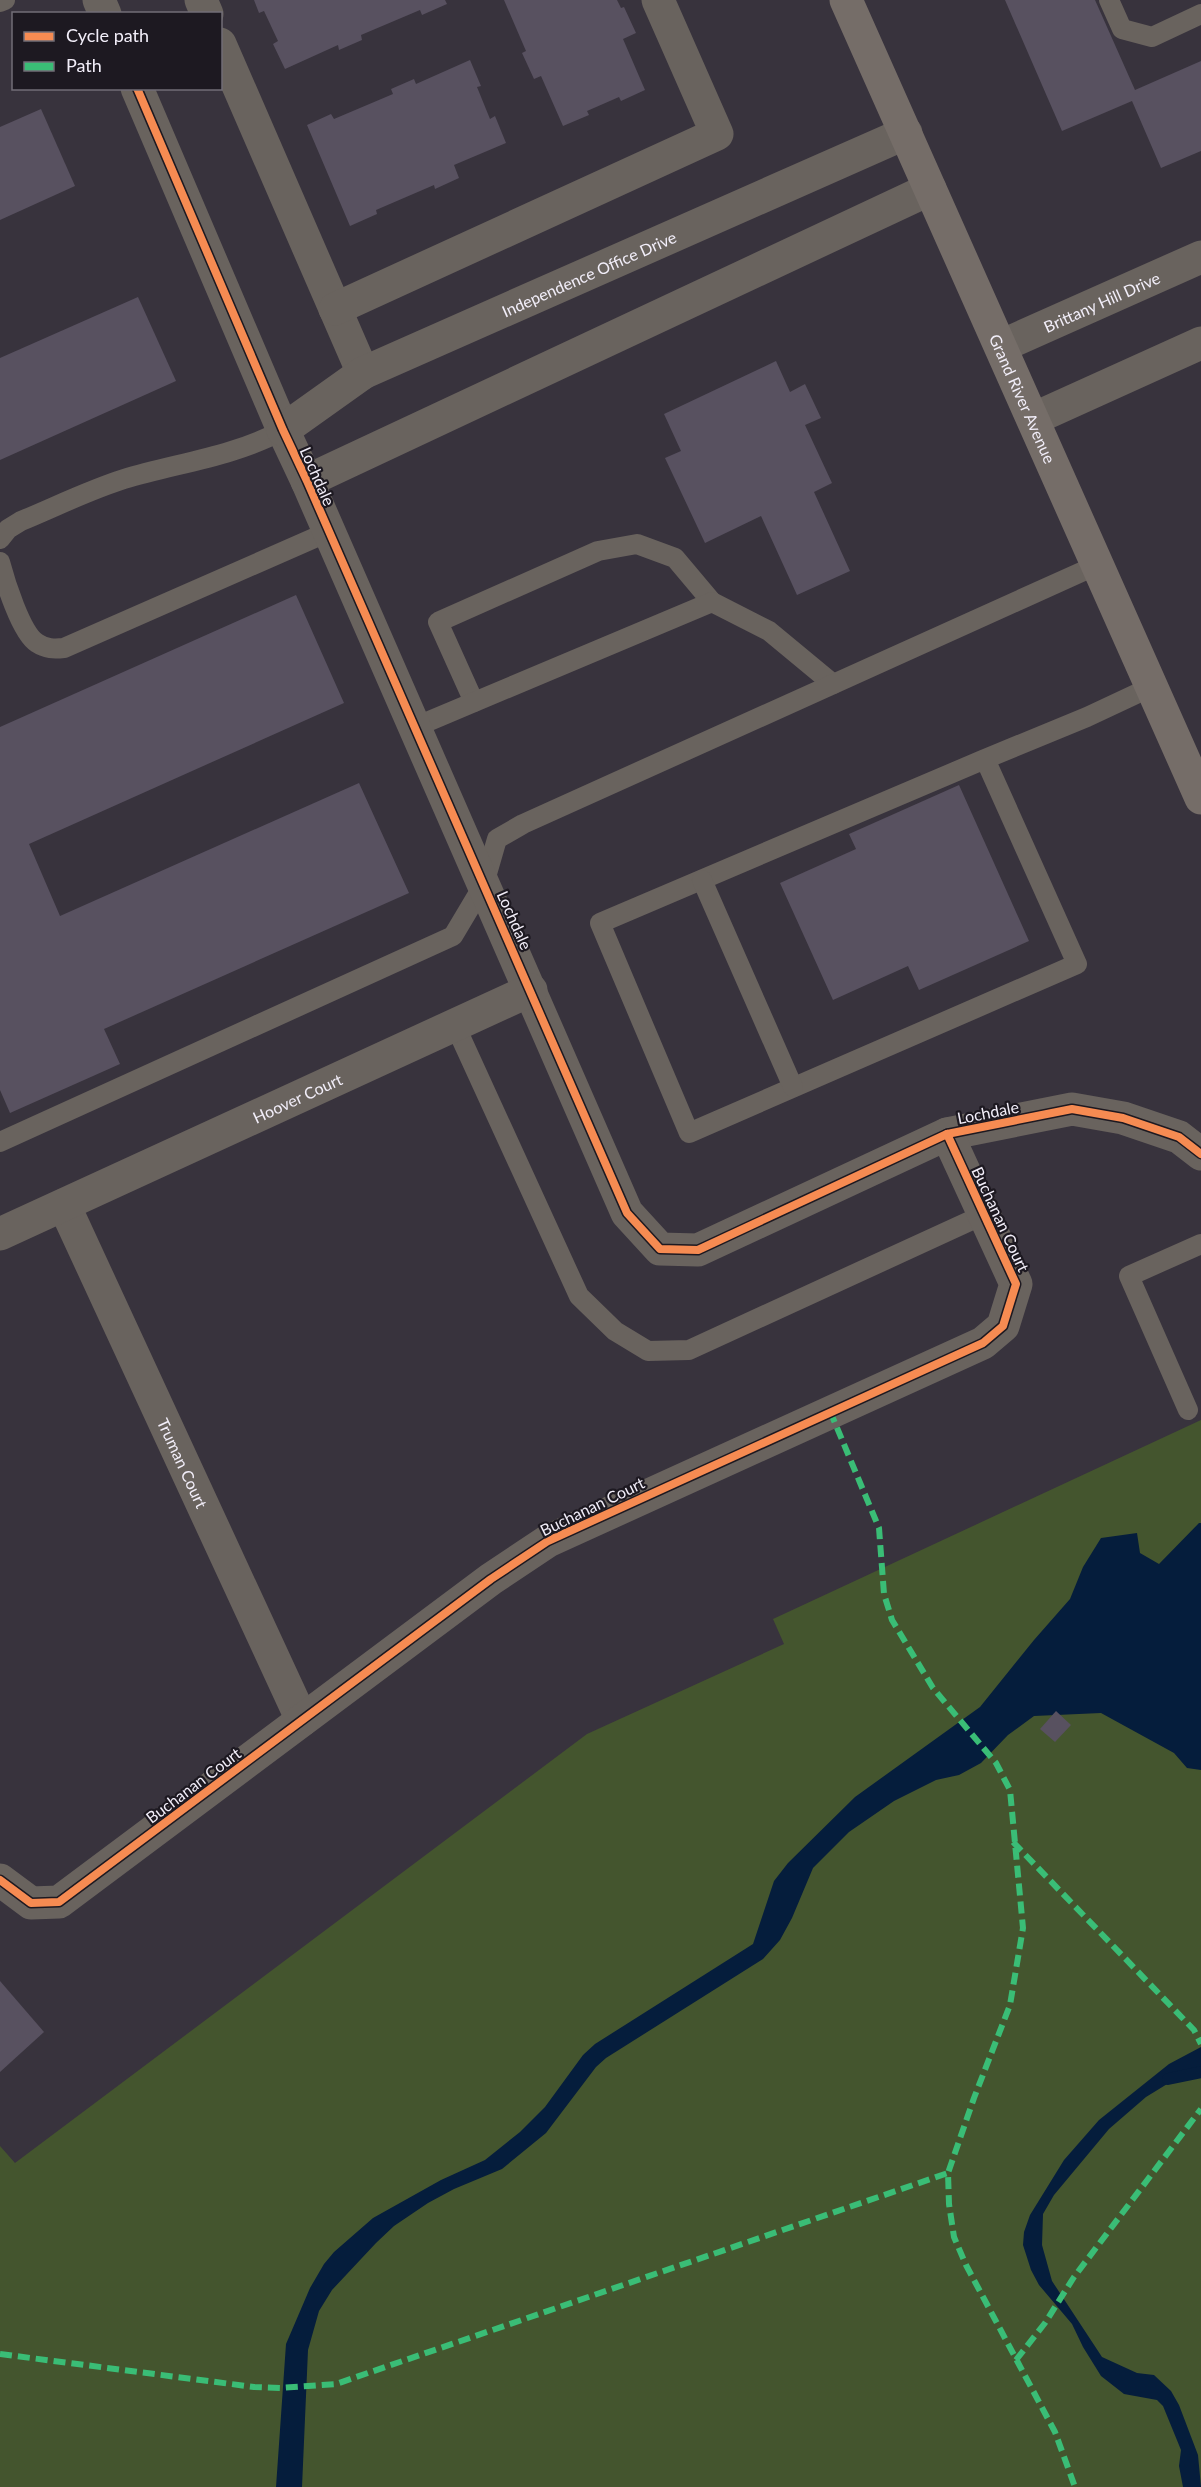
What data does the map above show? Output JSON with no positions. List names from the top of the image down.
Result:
{
  "streets": {
    "main road": ["Grand River Avenue"],
    "street": [
      "Independence Office Drive",
      "Brittany Hill Drive",
      "Lochdale",
      "Hoover Court",
      "Buchanan Court",
      "Truman Court"
    ]
  },
  "crossings": [
    ["Independence Office Drive", "Grand River Avenue"],
    ["Independence Office Drive", "Lochdale"],
    ["Brittany Hill Drive", "Grand River Avenue"],
    ["Lochdale", "Hoover Court"],
    ["Lochdale", "Buchanan Court"],
    ["Hoover Court", "Truman Court"],
    ["Buchanan Court", "Truman Court"]
  ],
  "legend": ["Cycle path", "Path"]
}
